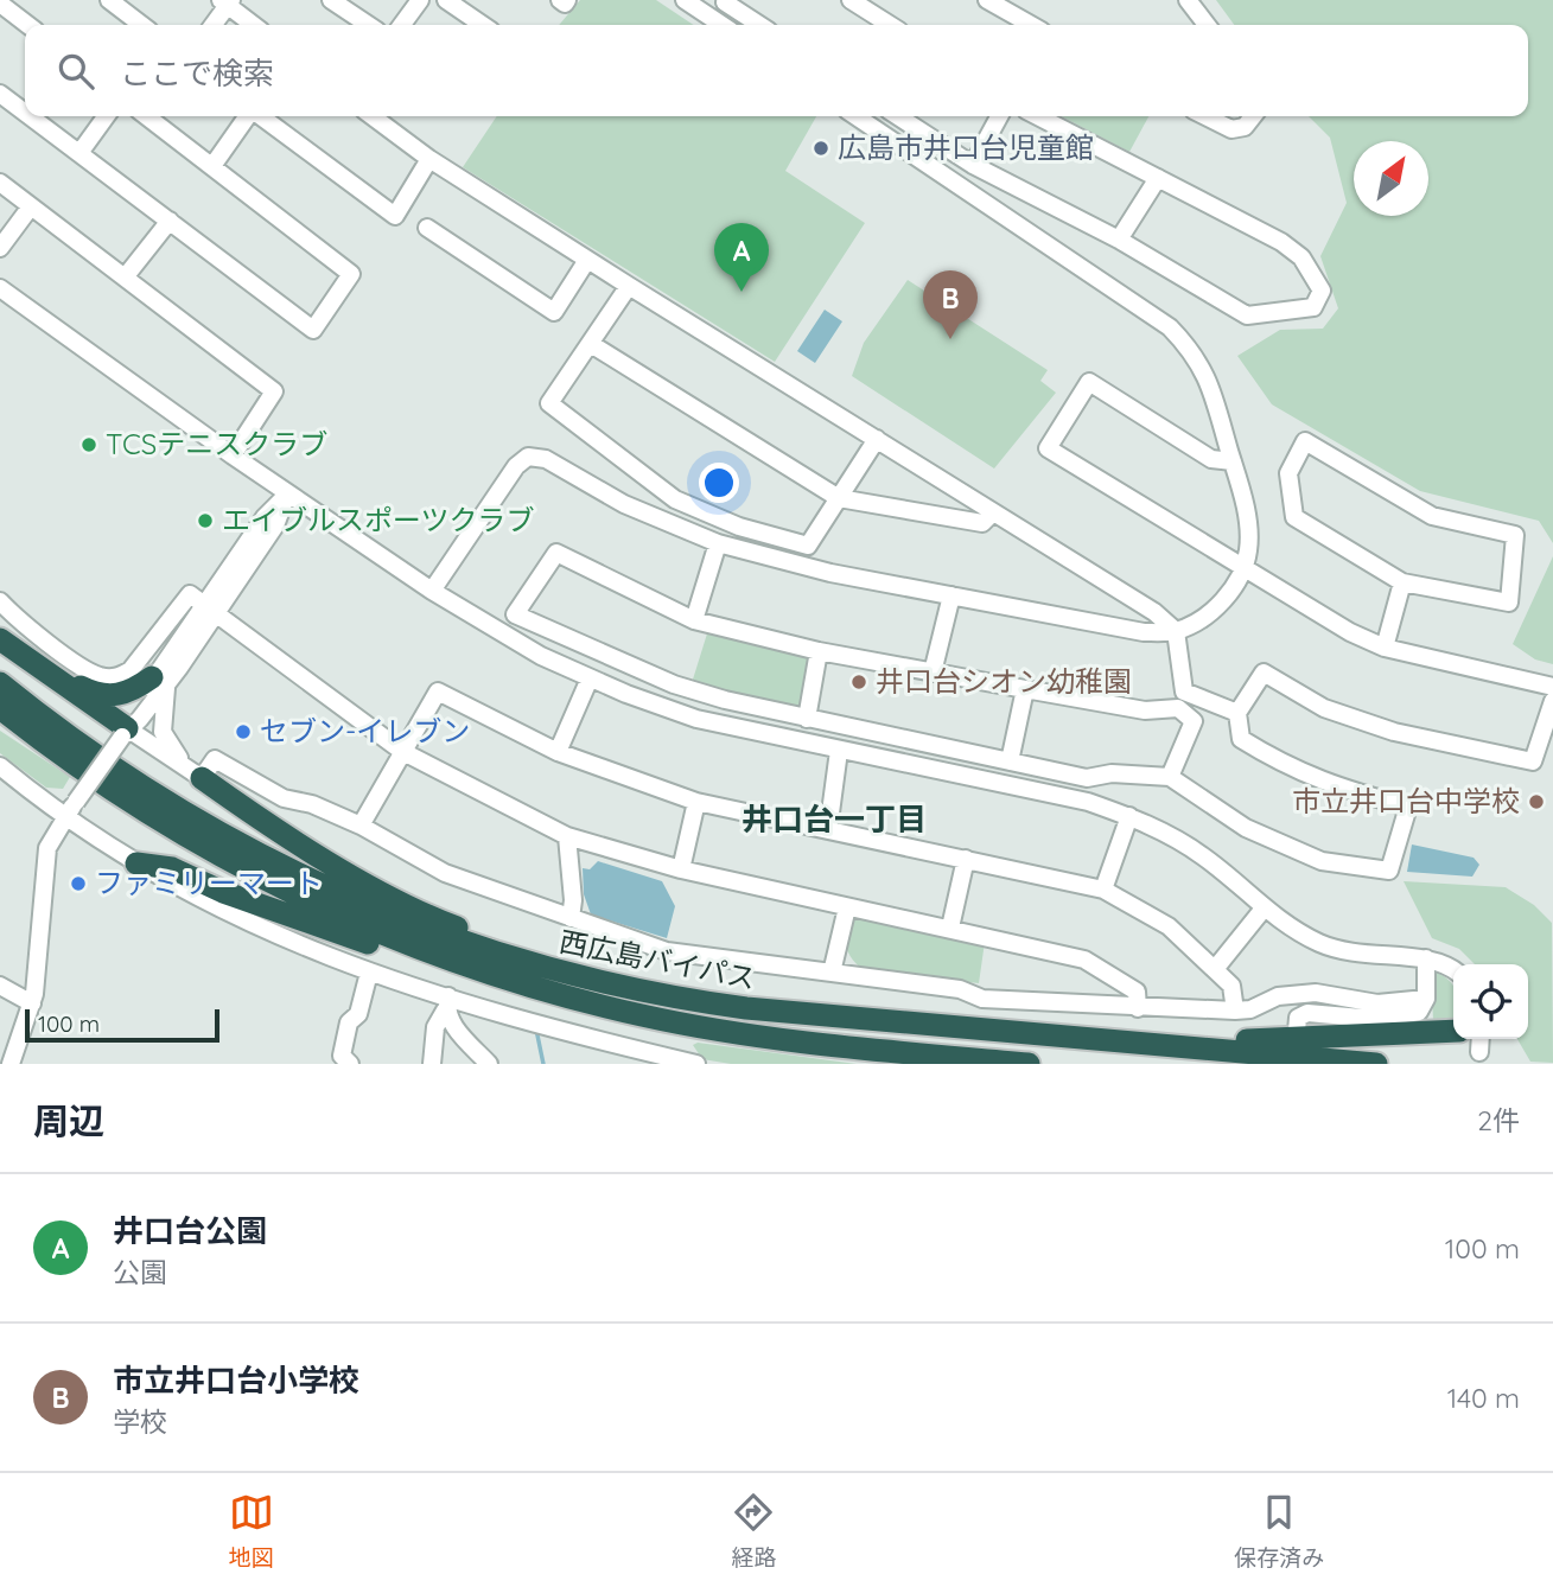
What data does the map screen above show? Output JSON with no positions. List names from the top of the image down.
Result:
{
  "streets": {
    "highway": ["西広島バイパス"]
  },
  "districts": ["井口台一丁目"],
  "places": [
    "広島市井口台児童館",
    "TCSテニスクラブ",
    "エイブルスポーツクラブ",
    "井口台シオン幼稚園",
    "セブン-イレブン",
    "市立井口台中学校",
    "ファミリーマート"
  ],
  "scale_bar": "100 m",
  "north": "top right",
  "page": {
    "search": "ここで検索",
    "pins": ["A", "B"],
    "scale": "100 m",
    "heading": ["周辺", "2件"],
    "list": [
      {
        "mark": "A",
        "name": "井口台公園",
        "note": "公園",
        "value": "100 m"
      },
      {
        "mark": "B",
        "name": "市立井口台小学校",
        "note": "学校",
        "value": "140 m"
      }
    ],
    "nav": ["地図", "経路", "保存済み"]
  }
}
